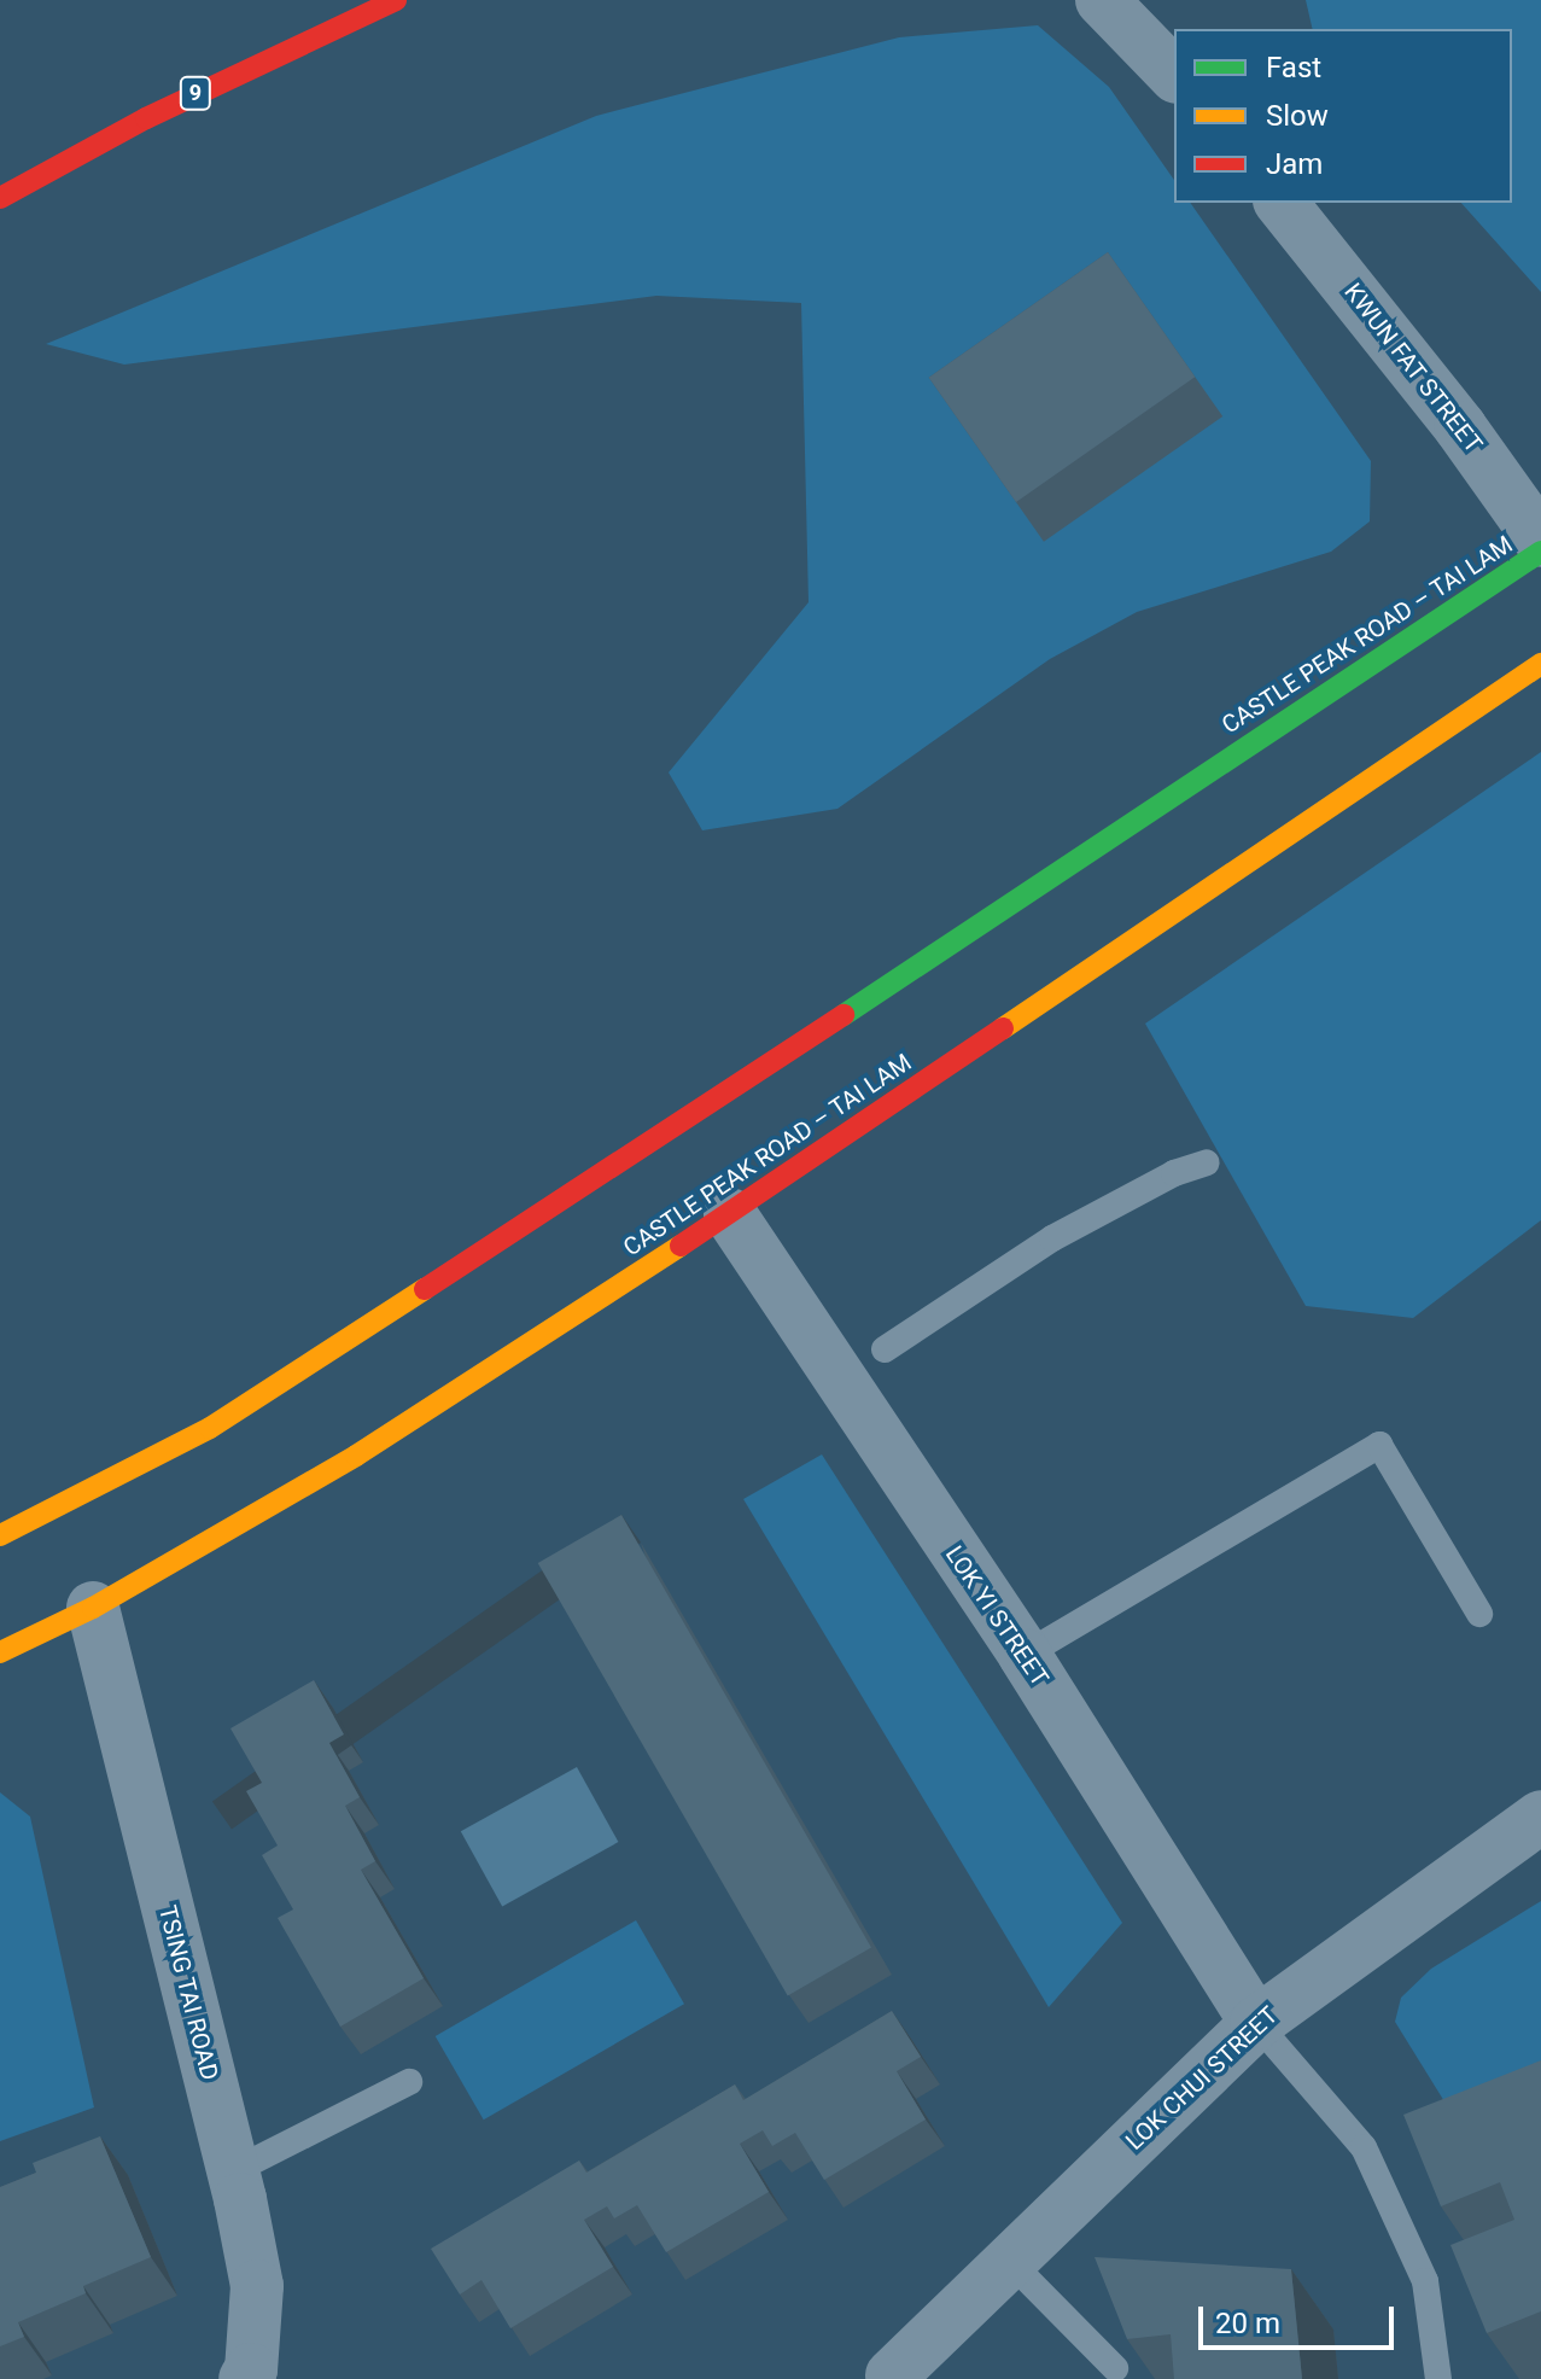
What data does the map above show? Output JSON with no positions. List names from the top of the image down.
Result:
{
  "streets": {
    "main road": ["9", "CASTLE PEAK ROAD – TAI LAM"],
    "street": [
      "KWUN FAT STREET",
      "LOK YI STREET",
      "TSING TAI ROAD",
      "LOK CHUI STREET"
    ]
  },
  "crossings": [
    ["CASTLE PEAK ROAD – TAI LAM", "LOK YI STREET"],
    ["CASTLE PEAK ROAD – TAI LAM", "TSING TAI ROAD"],
    ["LOK YI STREET", "LOK CHUI STREET"]
  ],
  "legend": ["Fast", "Slow", "Jam"],
  "scale_bar": "20 m"
}
